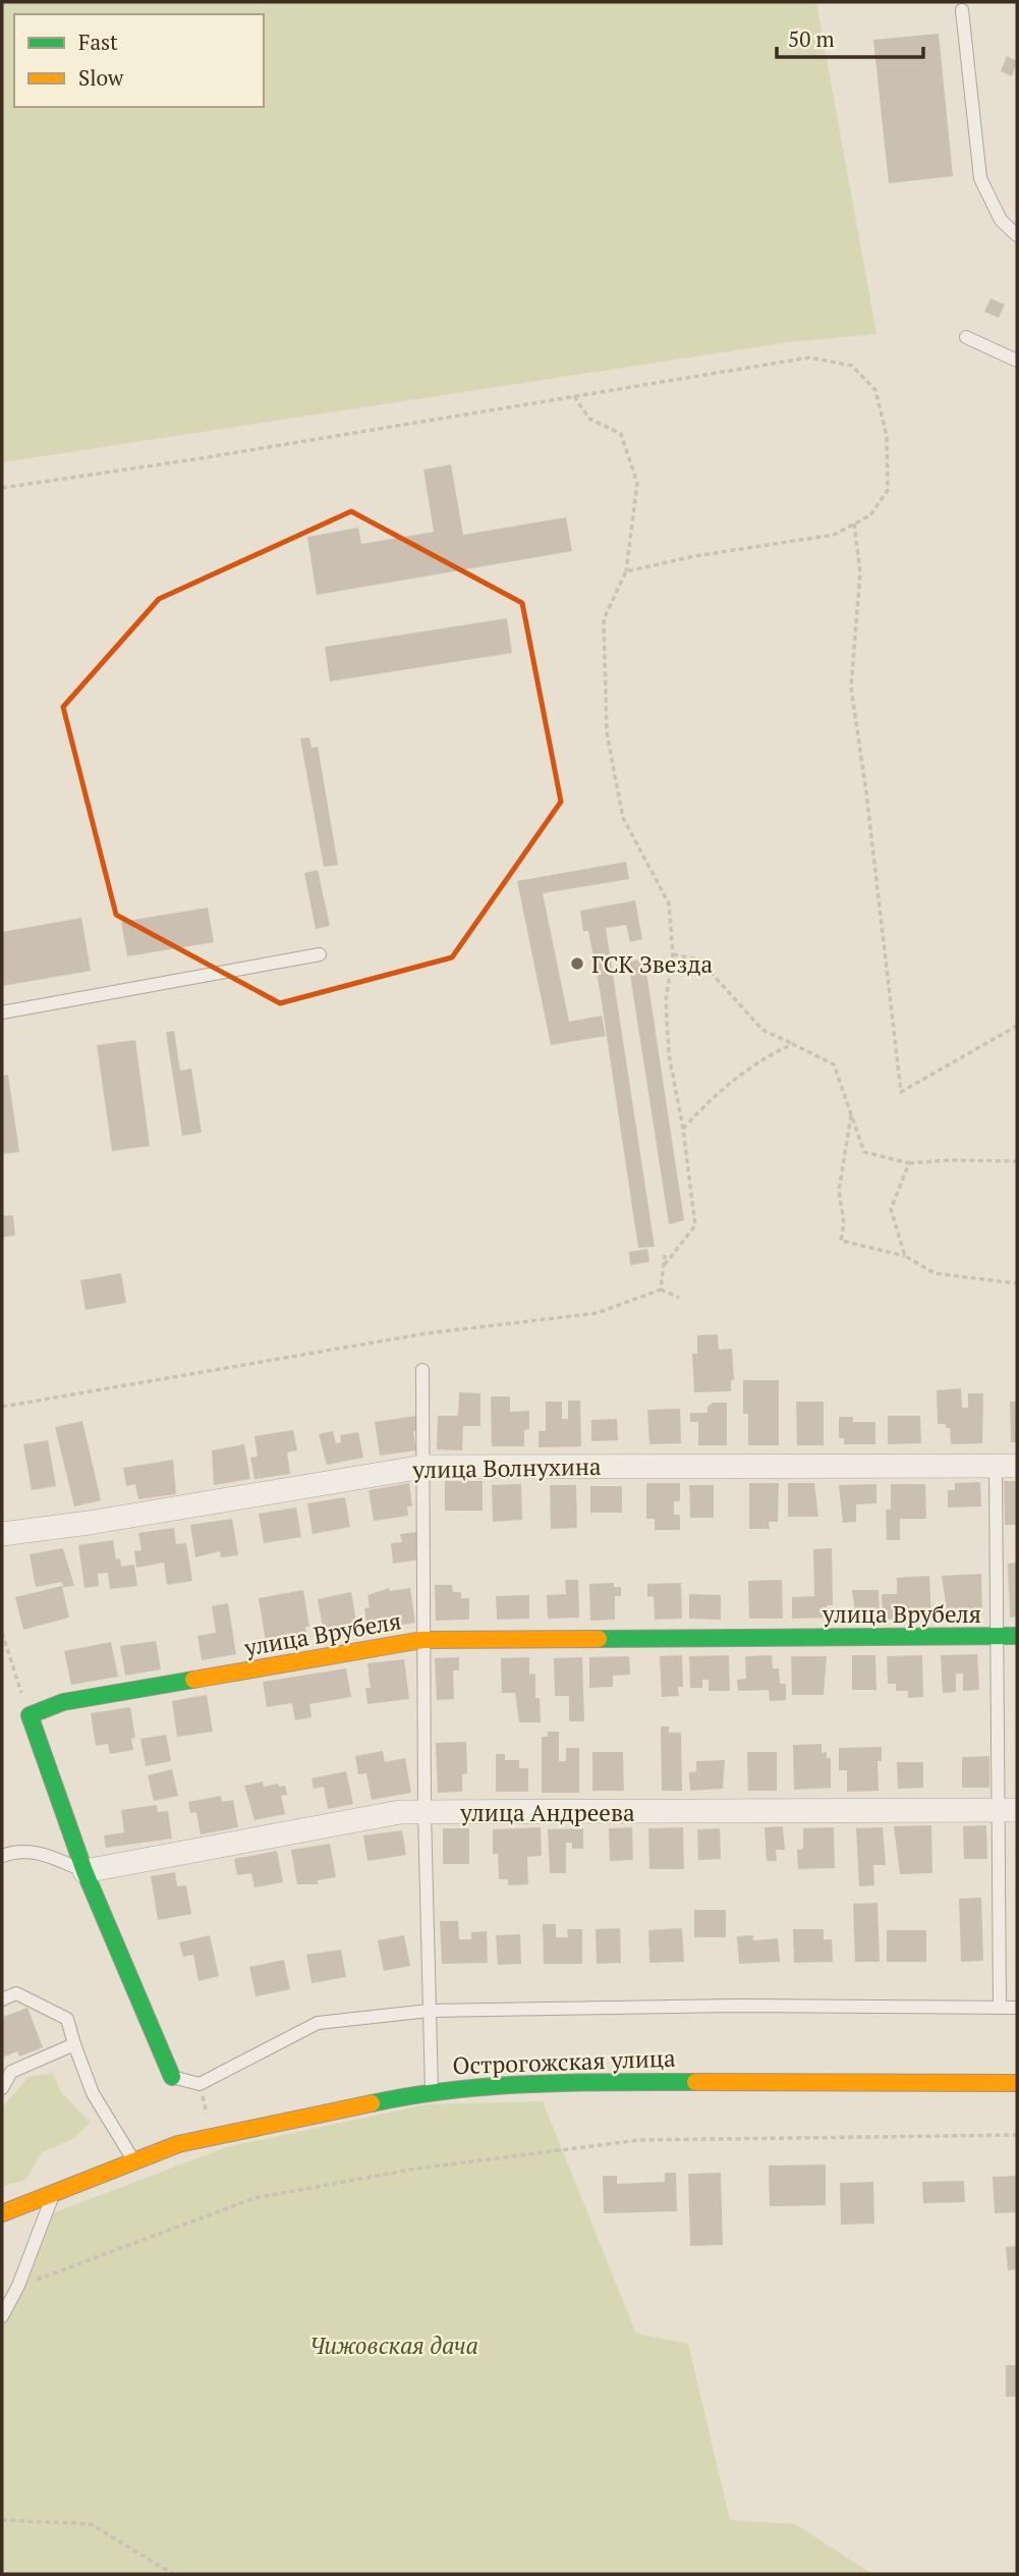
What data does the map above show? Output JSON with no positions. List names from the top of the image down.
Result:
{
  "streets": {
    "street": [
      "улица Волнухина",
      "улица Врубеля",
      "улица Андреева",
      "Острогожская улица"
    ]
  },
  "parks": ["Чижовская дача"],
  "places": ["ГСК Звезда"],
  "legend": ["Fast", "Slow"],
  "scale_bar": "50 m"
}
